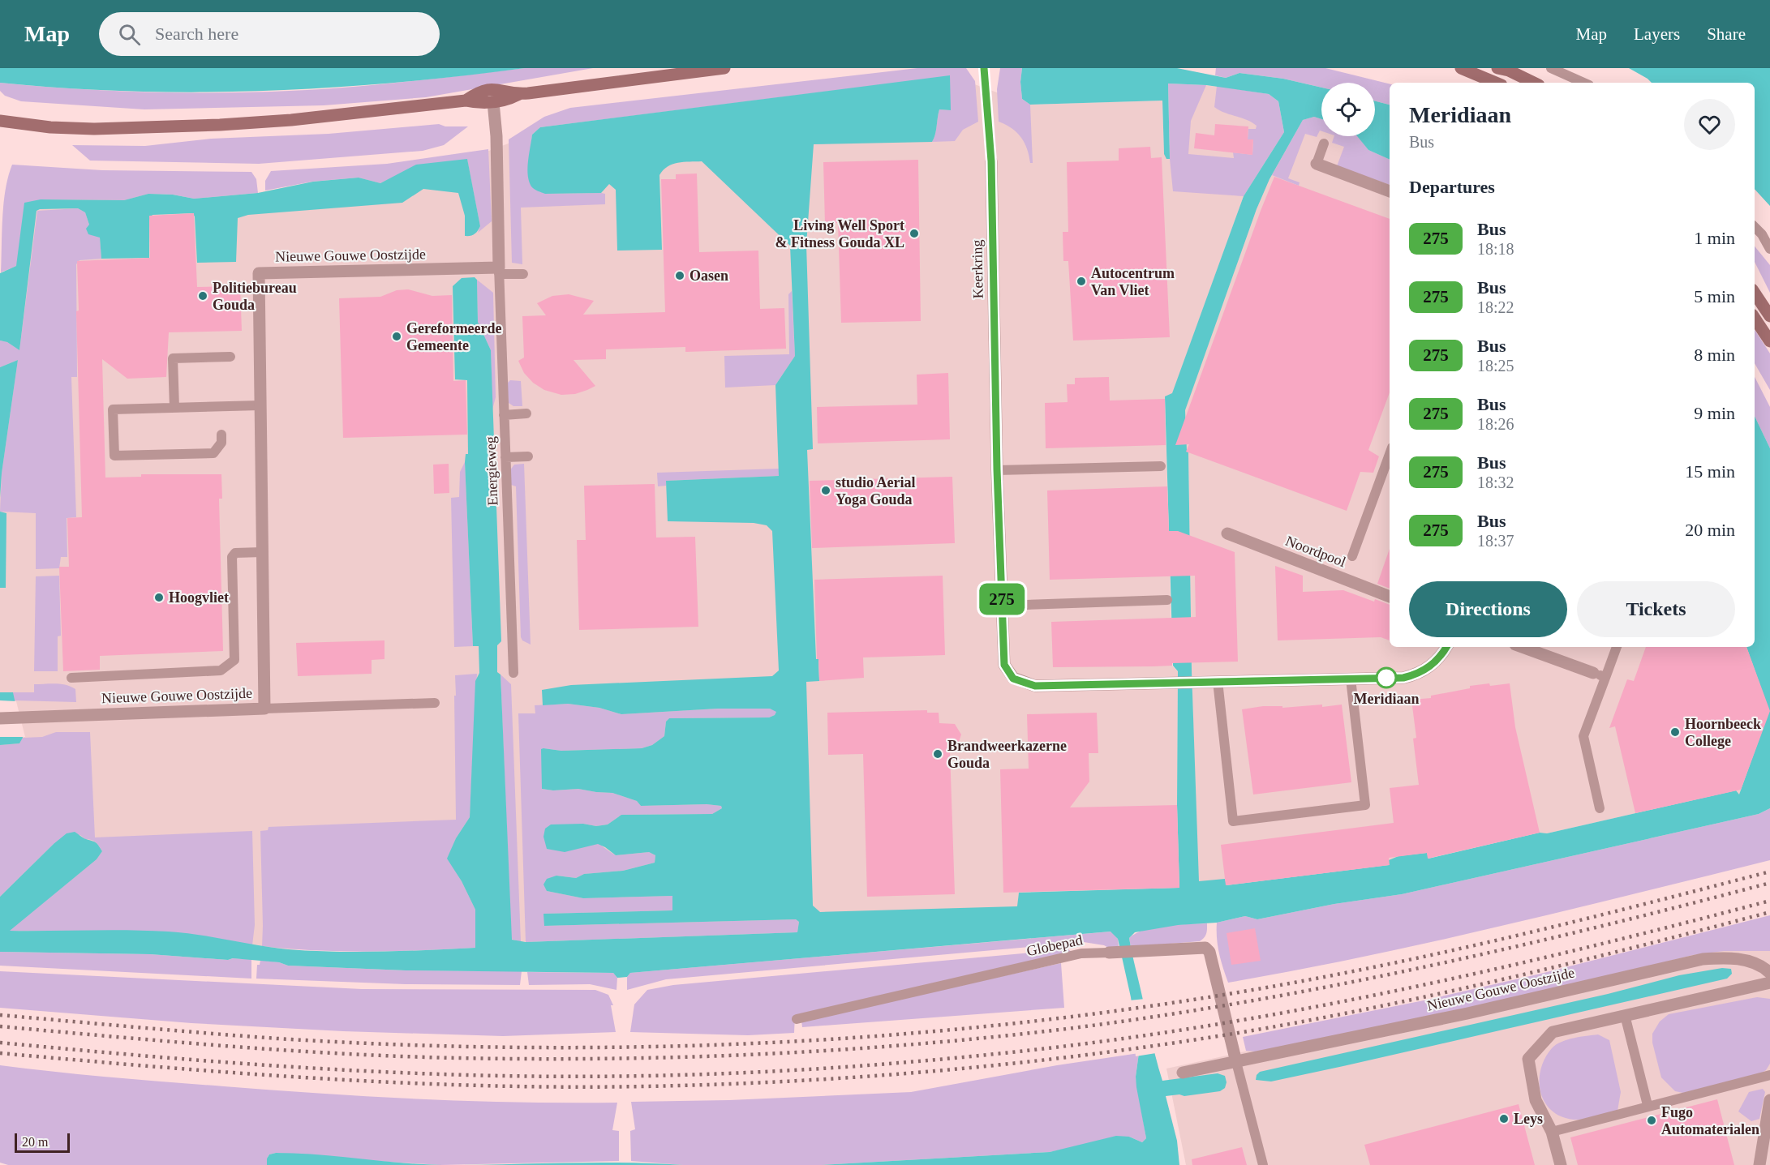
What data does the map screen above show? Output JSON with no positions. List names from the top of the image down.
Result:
{
  "streets": {
    "street": [
      "Nieuwe Gouwe Oostzijde",
      "Keerkring",
      "Noordpool",
      "Globepad"
    ],
    "lane": ["Energieweg"]
  },
  "crossings": [
    ["Nieuwe Gouwe Oostzijde", "Energieweg"],
    ["Nieuwe Gouwe Oostzijde", "Globepad"]
  ],
  "places": [
    "Living Well Sport & Fitness Gouda XL",
    "Oasen",
    "Autocentrum Van Vliet",
    "Politiebureau Gouda",
    "Gereformeerde Gemeente",
    "studio Aerial Yoga Gouda",
    "Hoogvliet",
    "Meridiaan",
    "Hoornbeeck College",
    "Brandweerkazerne Gouda",
    "Leys",
    "Fugo Automaterialen"
  ],
  "lines": ["bus line 275"],
  "scale_bar": "20 m",
  "page": {
    "header": "Map",
    "search": "Search here",
    "nav": ["Map", "Layers", "Share"],
    "on_map": "275",
    "heading": [
      ["Meridiaan", "Bus"],
      "Departures"
    ],
    "list": [
      {
        "mark": "275",
        "name": "Bus",
        "note": "18:18",
        "value": "1 min"
      },
      {
        "mark": "275",
        "name": "Bus",
        "note": "18:22",
        "value": "5 min"
      },
      {
        "mark": "275",
        "name": "Bus",
        "note": "18:25",
        "value": "8 min"
      },
      {
        "mark": "275",
        "name": "Bus",
        "note": "18:26",
        "value": "9 min"
      },
      {
        "mark": "275",
        "name": "Bus",
        "note": "18:32",
        "value": "15 min"
      },
      {
        "mark": "275",
        "name": "Bus",
        "note": "18:37",
        "value": "20 min"
      }
    ],
    "buttons": ["Directions", "Tickets"],
    "scale": "20 m"
  }
}
